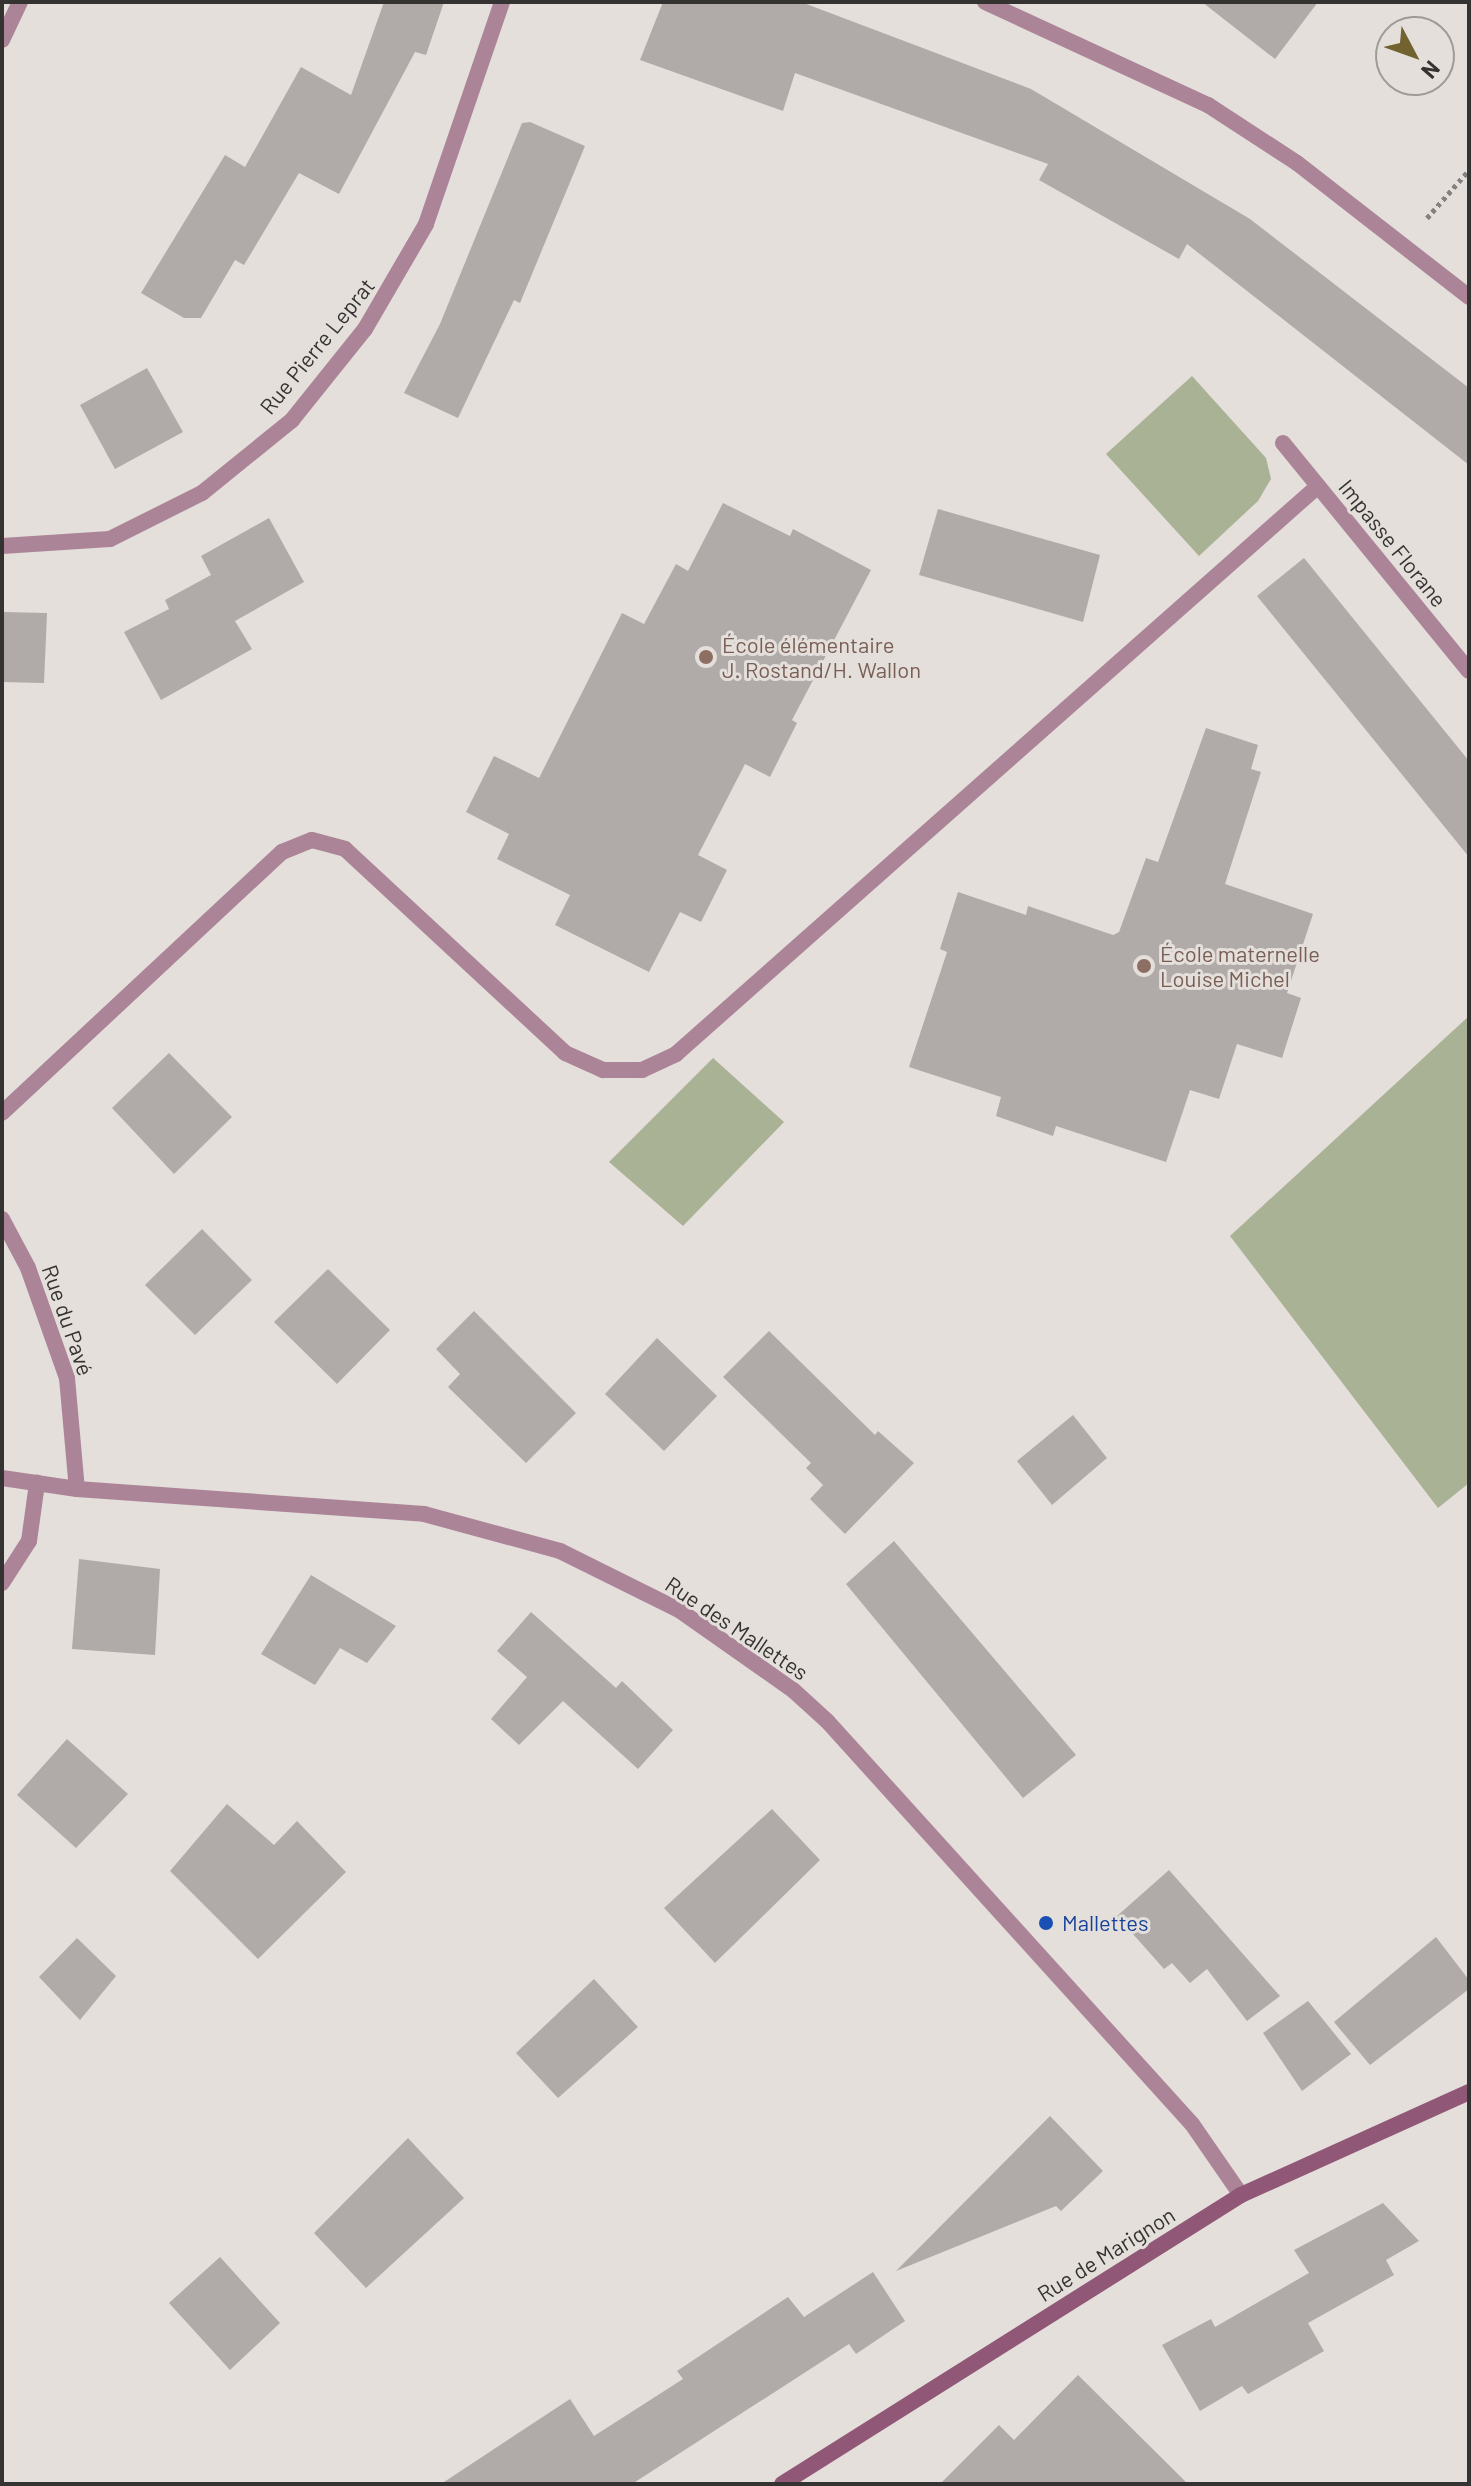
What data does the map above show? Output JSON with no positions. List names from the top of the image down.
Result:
{
  "streets": {
    "street": [
      "Rue Pierre Leprat",
      "Impasse Florane",
      "Rue du Pavé",
      "Rue des Mallettes",
      "Rue de Marignon"
    ]
  },
  "crossings": [
    ["Rue du Pavé", "Rue des Mallettes"],
    ["Rue des Mallettes", "Rue de Marignon"]
  ],
  "places": ["École élémentaire J. Rostand/H. Wallon", "École maternelle Louise Michel", "Mallettes"],
  "north": "bottom right"
}
